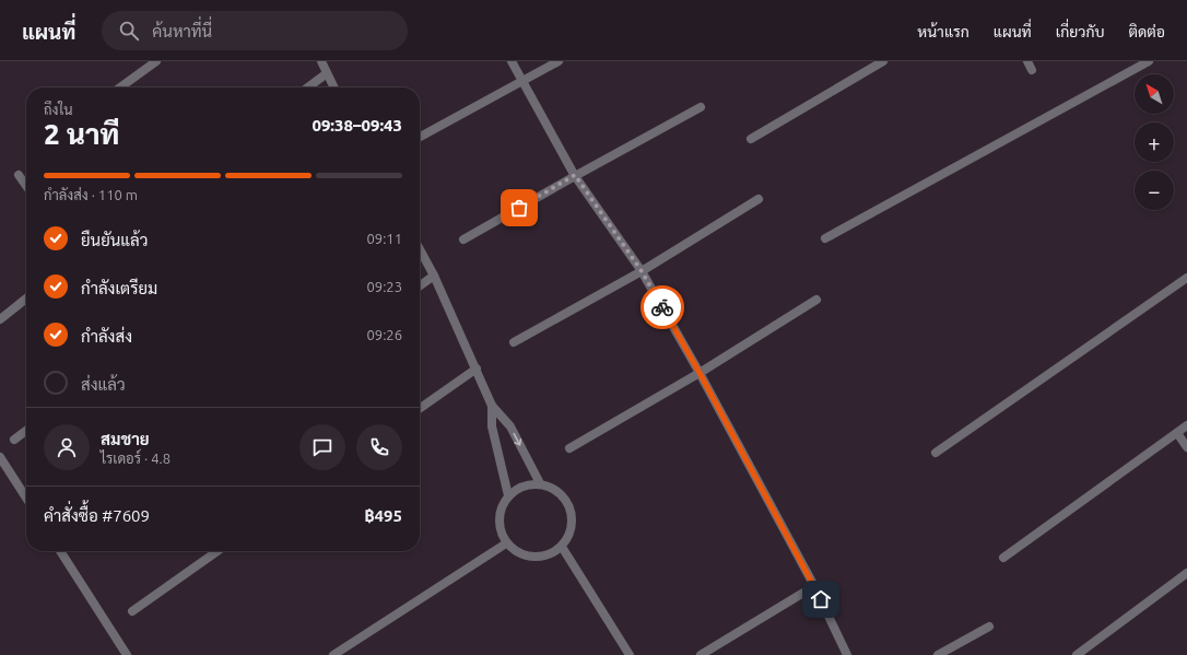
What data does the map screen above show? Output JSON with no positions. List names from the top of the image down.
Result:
{
  "north": "top left",
  "page": {
    "header": "แผนที่",
    "search": "ค้นหาที่นี่",
    "nav": [
      "หน้าแรก",
      "แผนที่",
      "เกี่ยวกับ",
      "ติดต่อ"
    ],
    "map_buttons": ["+", "−"],
    "heading": ["2 นาที", "ถึงใน", "09:38–09:43"],
    "panel": [
      "สมชาย",
      "ไรเดอร์ · 4.8",
      "คำสั่งซื้อ #7609",
      "฿495"
    ],
    "bar": "กำลังส่ง · 110 m",
    "list": [
      ["ยืนยันแล้ว", "09:11"],
      ["กำลังเตรียม", "09:23"],
      ["กำลังส่ง", "09:26"],
      "ส่งแล้ว"
    ]
  }
}
